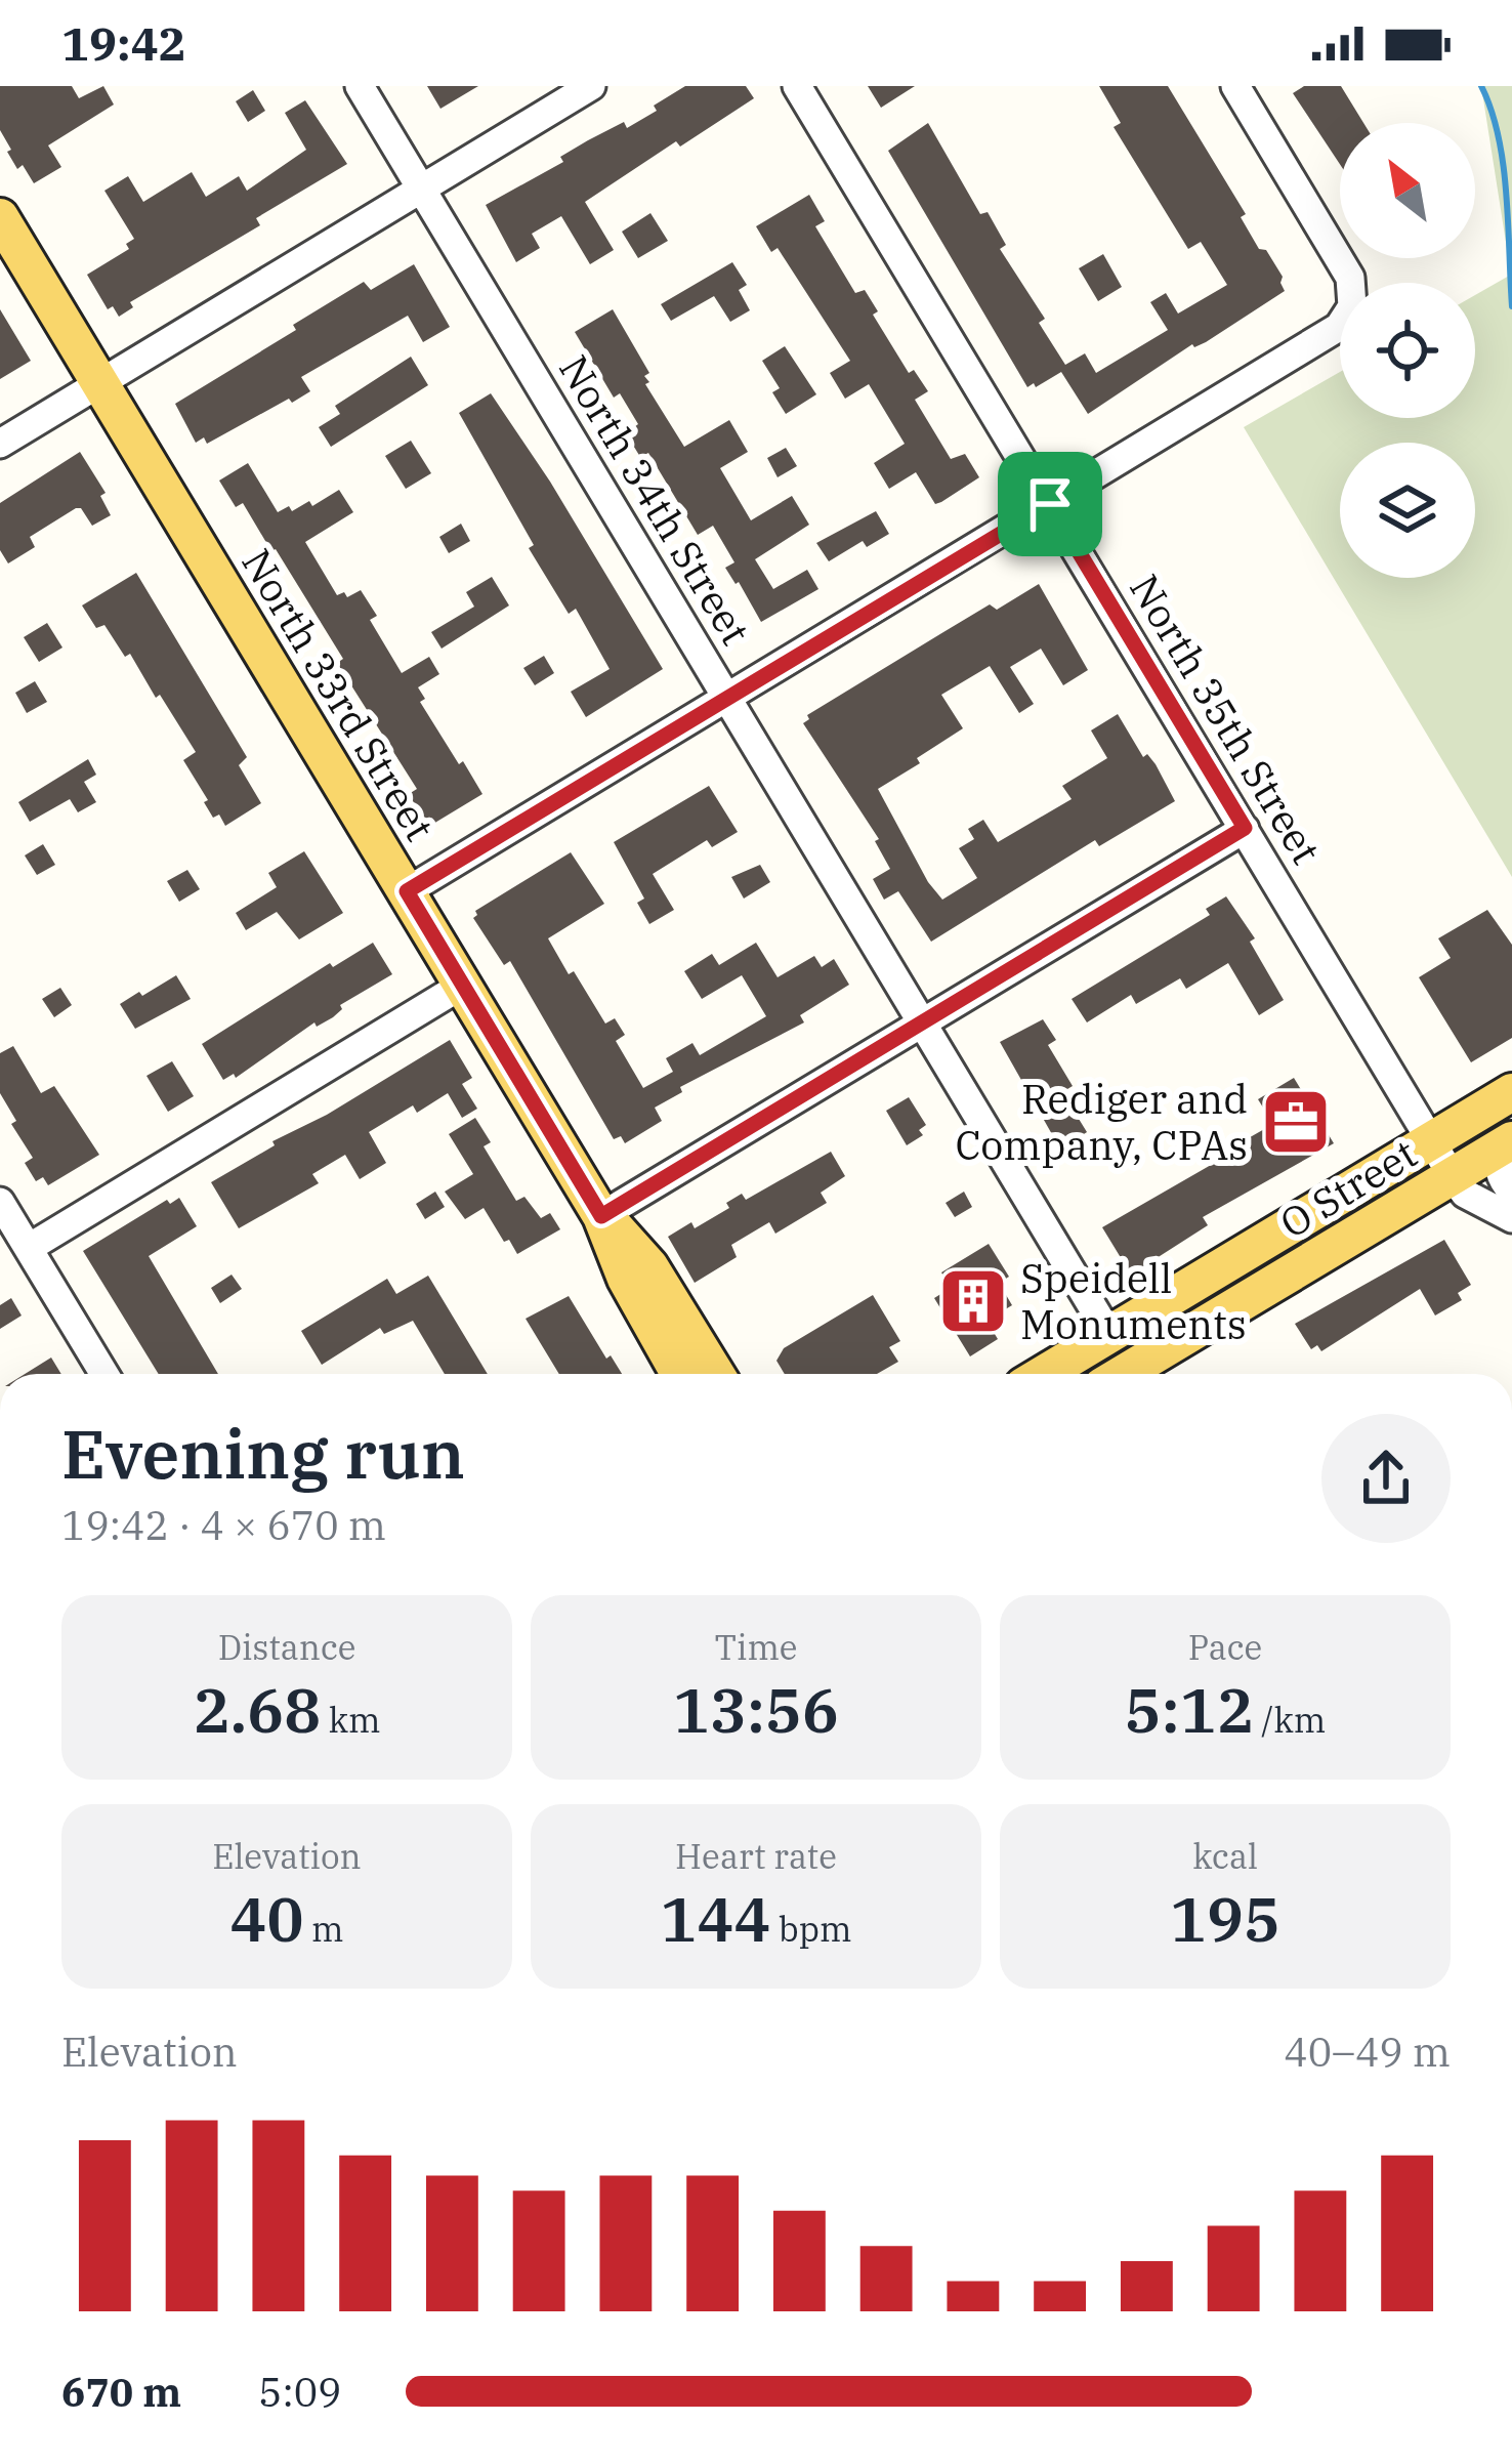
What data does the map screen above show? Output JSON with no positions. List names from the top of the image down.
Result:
{
  "streets": {
    "main road": ["North 33rd Street", "O Street"],
    "street": ["North 34th Street", "North 35th Street"]
  },
  "crossings": [
    ["North 34th Street", "O Street"],
    ["North 35th Street", "O Street"]
  ],
  "places": {
    "office": ["Rediger and Company, CPAs"],
    "building": ["Speidell Monuments"]
  },
  "north": "top left",
  "page": {
    "status": "19:42",
    "heading": ["Evening run", "19:42 · 4 × 670 m"],
    "stats": [
      ["Distance", "2.68 km"],
      ["Time", "13:56"],
      ["Pace", "5:12 /km"],
      ["Elevation", "40 m"],
      ["Heart rate", "144 bpm"],
      ["kcal", "195"]
    ],
    "chart": ["Elevation", "40–49 m"],
    "list": [
      {
        "name": "670 m",
        "note": "5:09"
      }
    ]
  }
}
